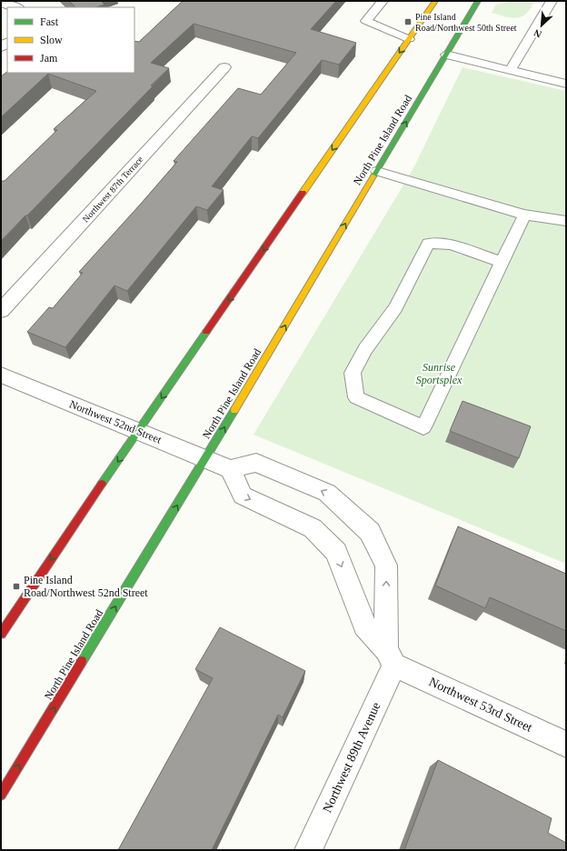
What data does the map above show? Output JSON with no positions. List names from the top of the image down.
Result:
{
  "streets": {
    "main road": ["North Pine Island Road"],
    "street": [
      "Northwest 87th Terrace",
      "Northwest 52nd Street",
      "Northwest 53rd Street",
      "Northwest 89th Avenue"
    ]
  },
  "crossings": [
    ["North Pine Island Road", "Northwest 52nd Street"],
    ["Northwest 53rd Street", "Northwest 89th Avenue"]
  ],
  "parks": ["Sunrise Sportsplex"],
  "places": {
    "transit": ["Pine Island Road/Northwest 50th Street", "Pine Island Road/Northwest 52nd Street"]
  },
  "legend": ["Fast", "Slow", "Jam"],
  "north": "bottom left"
}
